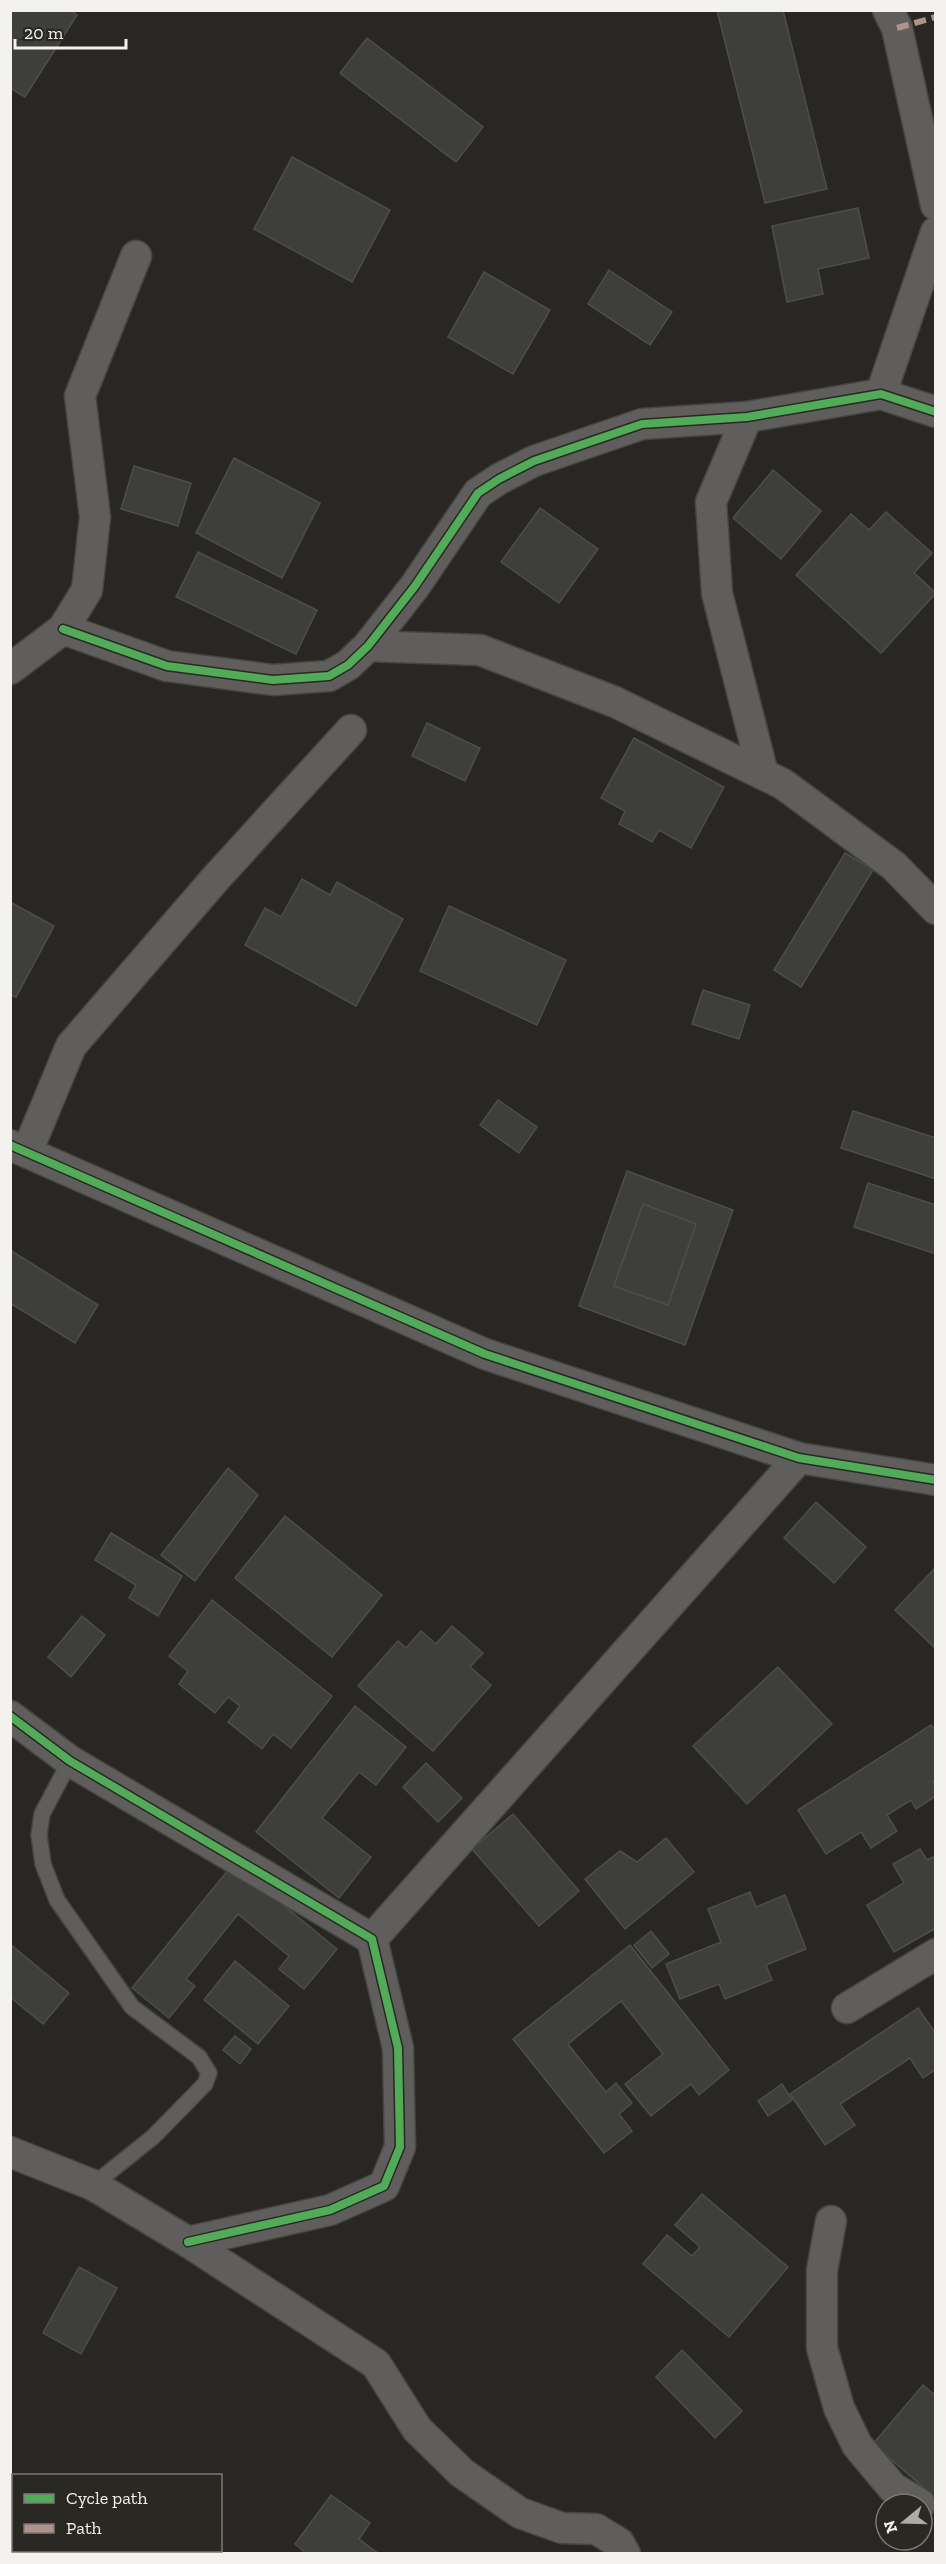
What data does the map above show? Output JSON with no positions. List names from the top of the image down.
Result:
{
  "legend": ["Cycle path", "Path"],
  "scale_bar": "20 m",
  "north": "left"
}
